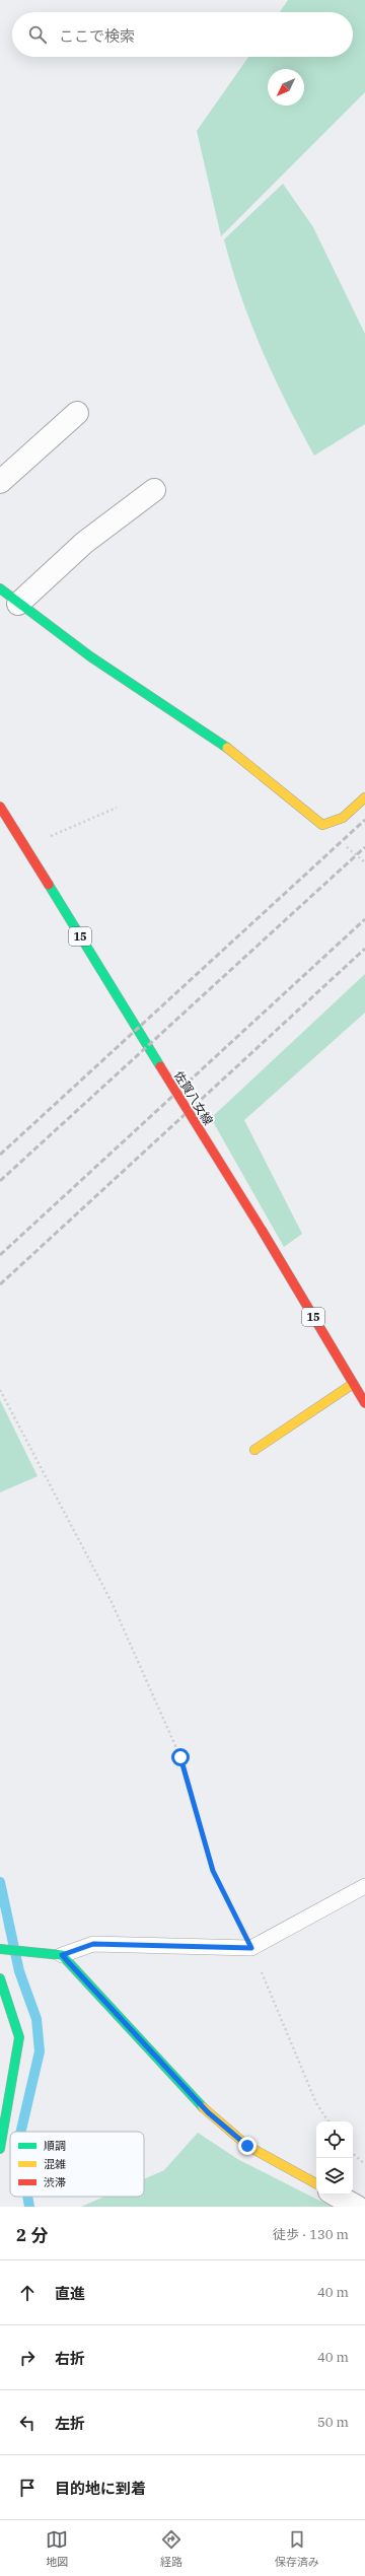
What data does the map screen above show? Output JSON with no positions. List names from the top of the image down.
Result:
{
  "streets": {
    "street": ["15", "佐賀八女線"]
  },
  "legend": ["順調", "混雑", "渋滞"],
  "north": "bottom left",
  "page": {
    "search": "ここで検索",
    "heading": ["2 分", "徒歩 · 130 m"],
    "list": [
      ["直進", "40 m"],
      ["右折", "40 m"],
      ["左折", "50 m"],
      "目的地に到着"
    ],
    "nav": ["地図", "経路", "保存済み"]
  }
}
